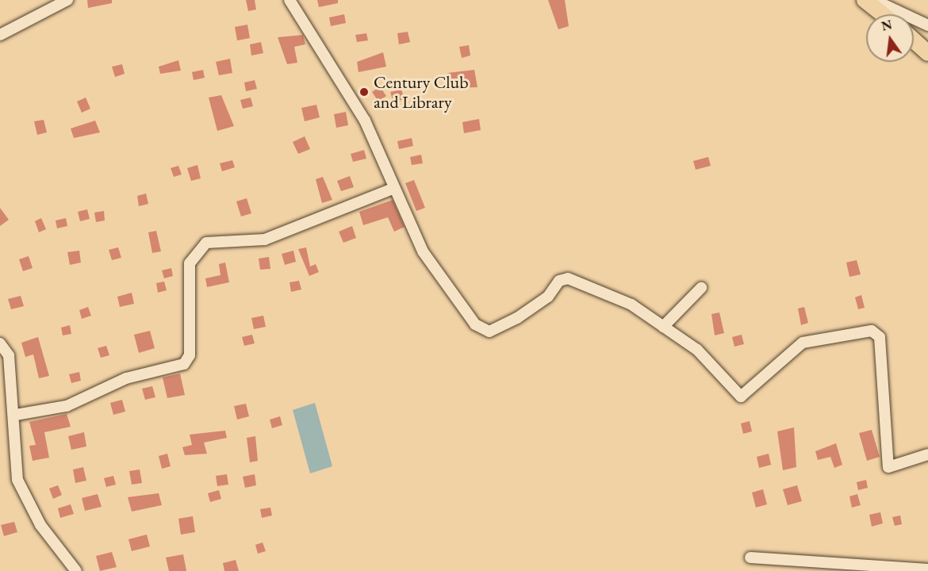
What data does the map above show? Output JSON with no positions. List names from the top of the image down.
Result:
{
  "places": ["Century Club and Library"],
  "north": "top"
}
